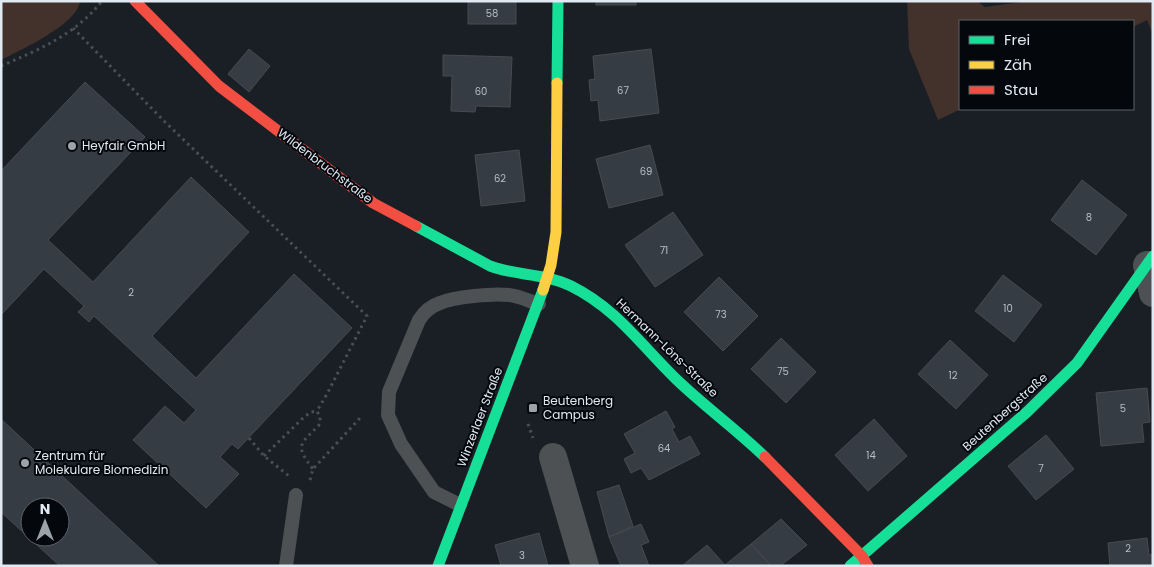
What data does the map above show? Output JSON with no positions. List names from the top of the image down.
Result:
{
  "streets": {
    "street": [
      "Wildenbruchstraße",
      "Hermann-Löns-Straße",
      "Beutenbergstraße",
      "Winzerlaer Straße"
    ]
  },
  "crossings": [
    ["Wildenbruchstraße", "Hermann-Löns-Straße"],
    ["Wildenbruchstraße", "Winzerlaer Straße"],
    ["Hermann-Löns-Straße", "Beutenbergstraße"],
    ["Hermann-Löns-Straße", "Winzerlaer Straße"]
  ],
  "places": {
    "other": ["Heyfair GmbH", "Zentrum für Molekulare Biomedizin"],
    "transit": ["Beutenberg Campus"]
  },
  "house_numbers": [
    "58",
    "67",
    "60",
    "69",
    "62",
    "8",
    "71",
    "2",
    "10",
    "73",
    "75",
    "12",
    "5",
    "64",
    "14",
    "7",
    "2",
    "3"
  ],
  "legend": ["Frei", "Zäh", "Stau"],
  "north": "top"
}
